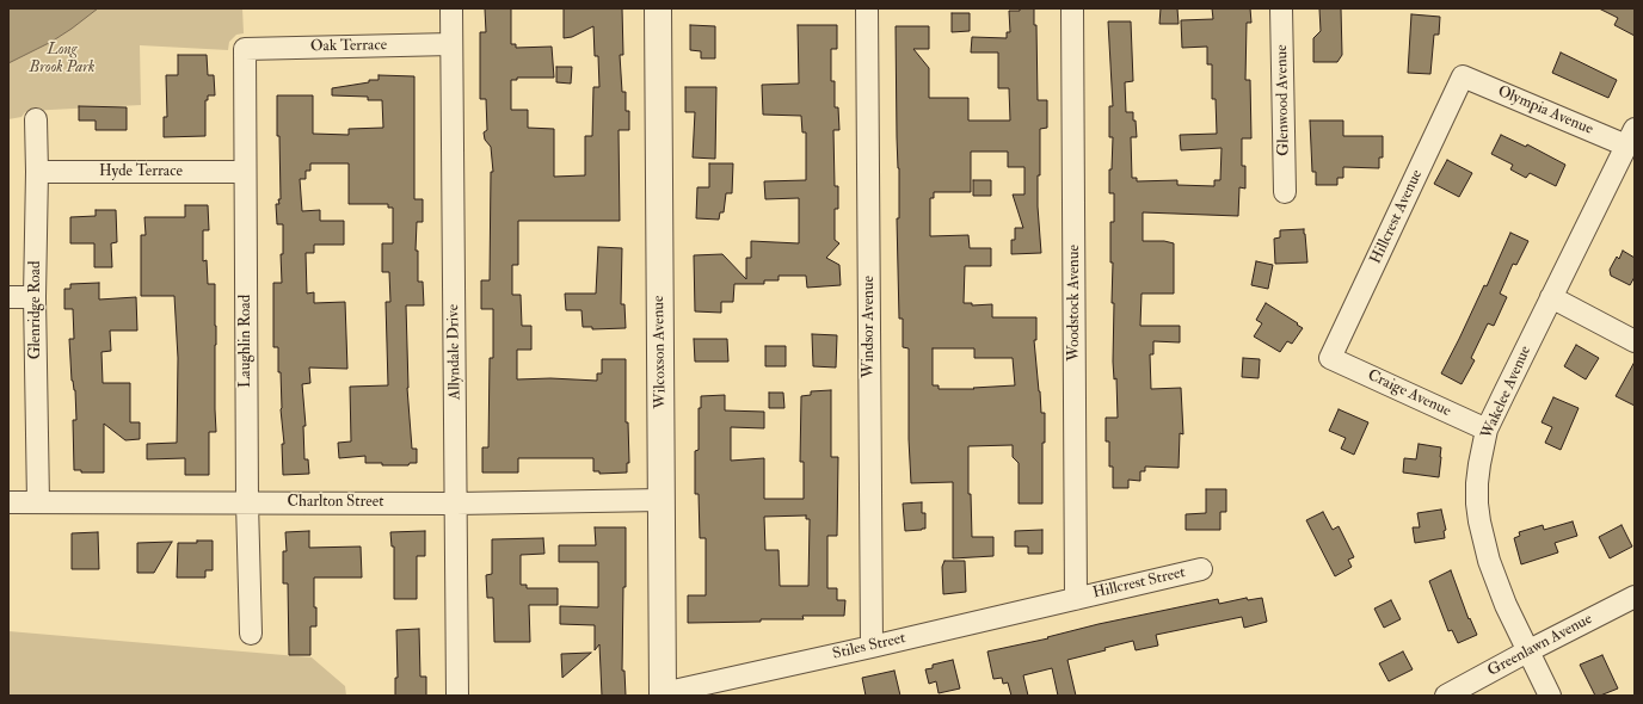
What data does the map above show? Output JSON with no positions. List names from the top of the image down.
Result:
{
  "streets": {
    "street": [
      "Oak Terrace",
      "Glenwood Avenue",
      "Olympia Avenue",
      "Hyde Terrace",
      "Hillcrest Avenue",
      "Woodstock Avenue",
      "Glenridge Road",
      "Windsor Avenue",
      "Laughlin Road",
      "Allyndale Drive",
      "Wilcoxson Avenue",
      "Wakelee Avenue",
      "Craige Avenue",
      "Charlton Street",
      "Hillcrest Street",
      "Greenlawn Avenue",
      "Stiles Street"
    ]
  },
  "crossings": [
    ["Oak Terrace", "Laughlin Road"],
    ["Oak Terrace", "Allyndale Drive"],
    ["Olympia Avenue", "Hillcrest Avenue"],
    ["Olympia Avenue", "Wakelee Avenue"],
    ["Hyde Terrace", "Glenridge Road"],
    ["Hyde Terrace", "Laughlin Road"],
    ["Hillcrest Avenue", "Craige Avenue"],
    ["Woodstock Avenue", "Hillcrest Street"],
    ["Woodstock Avenue", "Stiles Street"],
    ["Glenridge Road", "Charlton Street"],
    ["Windsor Avenue", "Stiles Street"],
    ["Laughlin Road", "Charlton Street"],
    ["Allyndale Drive", "Charlton Street"],
    ["Wilcoxson Avenue", "Charlton Street"],
    ["Wilcoxson Avenue", "Stiles Street"],
    ["Wakelee Avenue", "Craige Avenue"],
    ["Wakelee Avenue", "Greenlawn Avenue"],
    ["Hillcrest Street", "Stiles Street"]
  ],
  "parks": ["Long Brook Park"]
}
